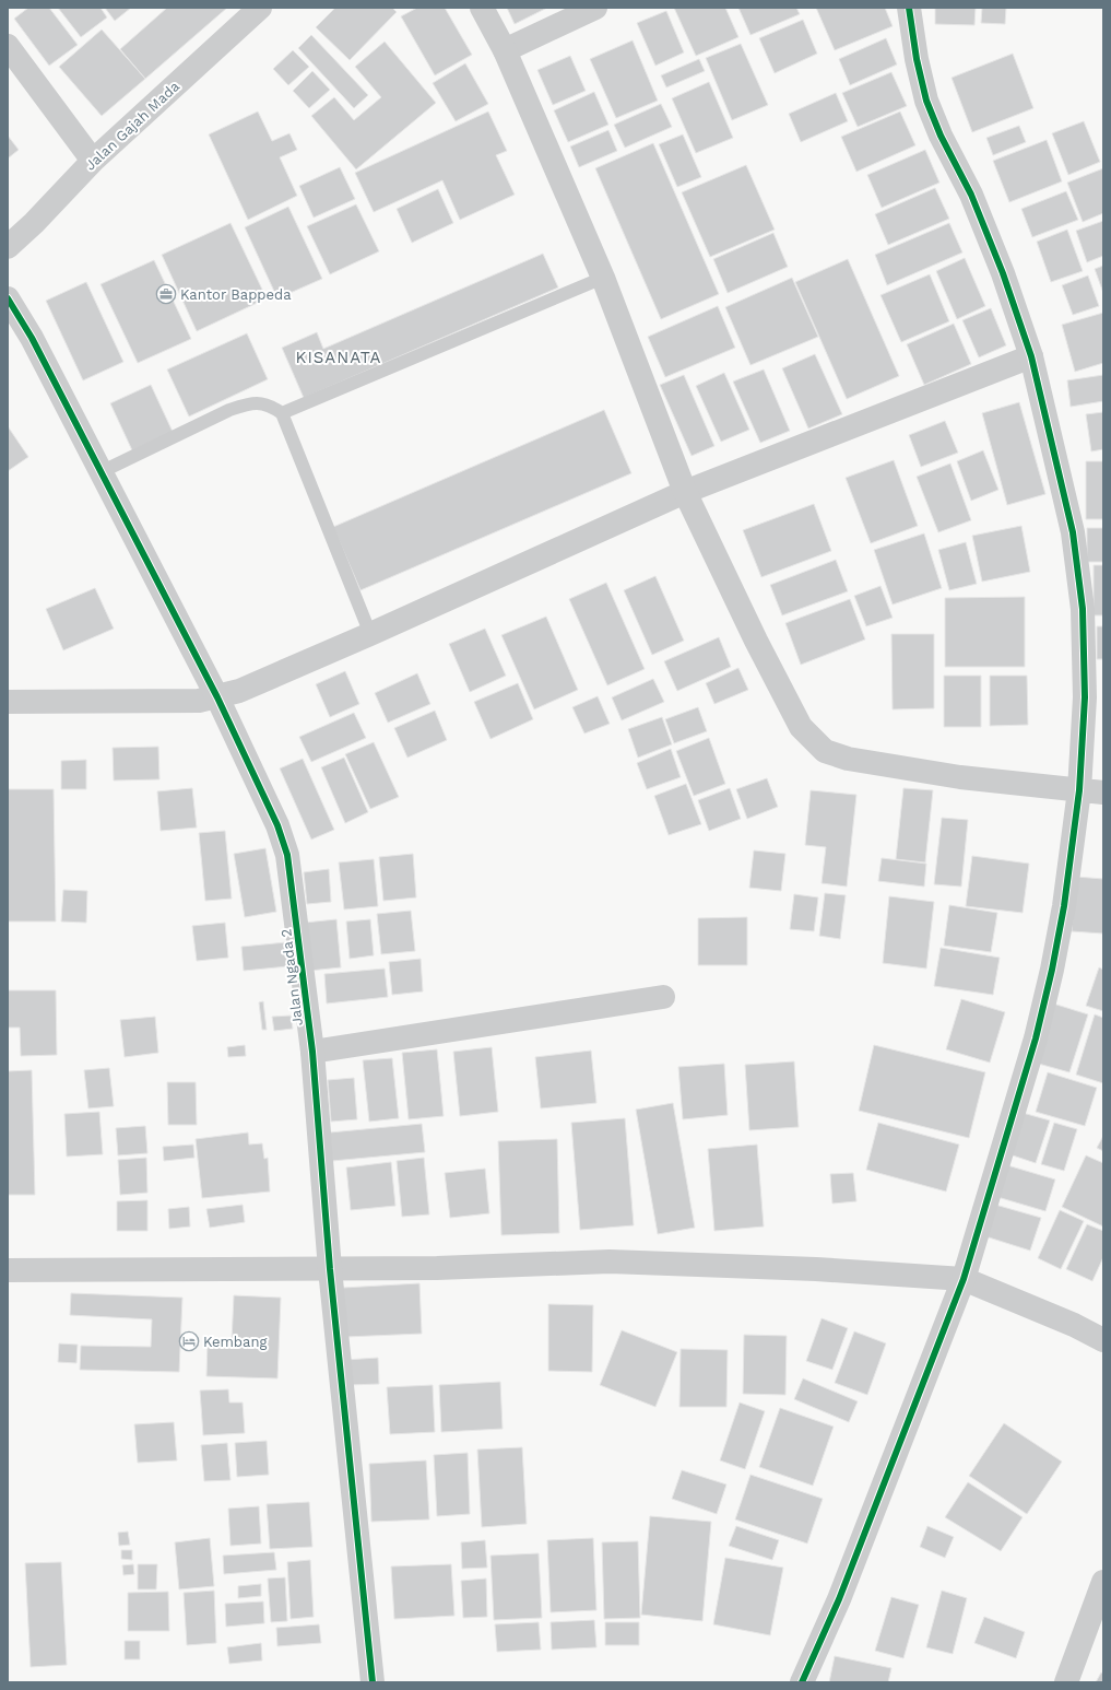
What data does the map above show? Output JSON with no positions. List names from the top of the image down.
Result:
{
  "streets": {
    "street": ["Jalan Gajah Mada", "Jalan Ngada 2"]
  },
  "districts": ["KISANATA"],
  "places": {
    "office": ["Kantor Bappeda"],
    "hotel": ["Kembang"]
  }
}
